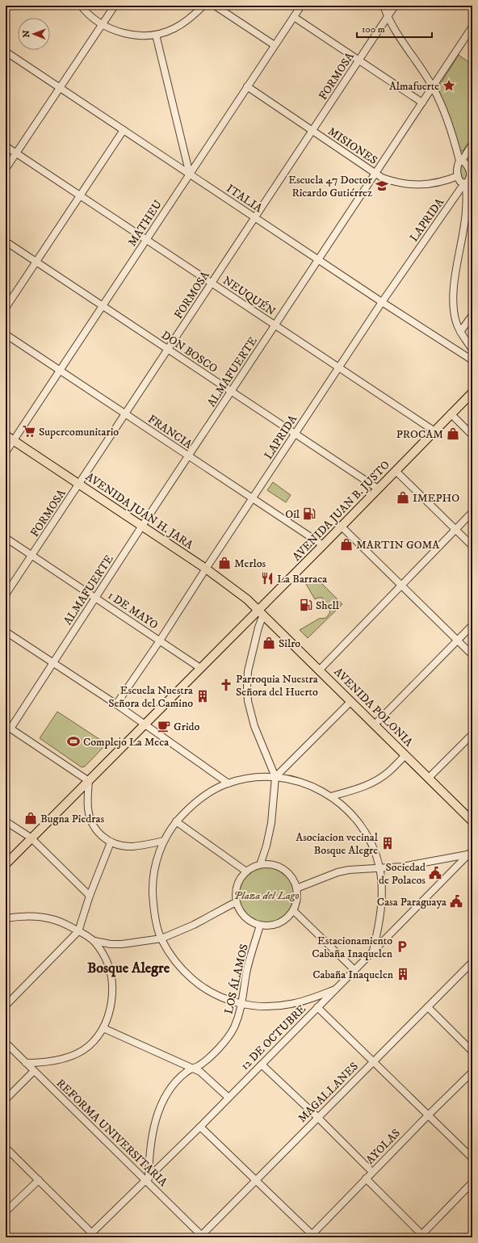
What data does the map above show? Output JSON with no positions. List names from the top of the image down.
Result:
{
  "streets": {
    "main road": ["AVENIDA JUAN H. JARA", "AVENIDA JUAN B. JUSTO", "AVENIDA POLONIA"],
    "street": [
      "FORMOSA",
      "MISIONES",
      "ITALIA",
      "LAPRIDA",
      "MATHEU",
      "NEUQUÉN",
      "DON BOSCO",
      "ALMAFUERTE",
      "FRANCIA",
      "1 DE MAYO",
      "LOS ÁLAMOS",
      "12 DE OCTUBRE",
      "MAGALLANES",
      "REFORMA UNIVERSITARIA",
      "AYOLAS"
    ]
  },
  "crossings": [
    ["FORMOSA", "MISIONES"],
    ["FORMOSA", "ITALIA"],
    ["FORMOSA", "NEUQUÉN"],
    ["FORMOSA", "DON BOSCO"],
    ["FORMOSA", "FRANCIA"],
    ["FORMOSA", "AVENIDA JUAN H. JARA"],
    ["FORMOSA", "1 DE MAYO"],
    ["MISIONES", "MATHEU"],
    ["MISIONES", "ALMAFUERTE"],
    ["ITALIA", "LAPRIDA"],
    ["ITALIA", "MATHEU"],
    ["ITALIA", "ALMAFUERTE"],
    ["LAPRIDA", "NEUQUÉN"],
    ["LAPRIDA", "DON BOSCO"],
    ["LAPRIDA", "FRANCIA"],
    ["LAPRIDA", "AVENIDA JUAN H. JARA"],
    ["LAPRIDA", "1 DE MAYO"],
    ["MATHEU", "NEUQUÉN"],
    ["MATHEU", "DON BOSCO"],
    ["MATHEU", "FRANCIA"],
    ["MATHEU", "AVENIDA JUAN H. JARA"],
    ["NEUQUÉN", "ALMAFUERTE"],
    ["NEUQUÉN", "AVENIDA JUAN B. JUSTO"],
    ["DON BOSCO", "ALMAFUERTE"],
    ["DON BOSCO", "AVENIDA JUAN B. JUSTO"],
    ["ALMAFUERTE", "FRANCIA"],
    ["ALMAFUERTE", "AVENIDA JUAN H. JARA"],
    ["ALMAFUERTE", "1 DE MAYO"],
    ["FRANCIA", "AVENIDA JUAN B. JUSTO"],
    ["AVENIDA JUAN H. JARA", "AVENIDA JUAN B. JUSTO"],
    ["AVENIDA JUAN H. JARA", "AVENIDA POLONIA"],
    ["AVENIDA JUAN B. JUSTO", "1 DE MAYO"],
    ["AVENIDA JUAN B. JUSTO", "AVENIDA POLONIA"],
    ["LOS ÁLAMOS", "12 DE OCTUBRE"],
    ["LOS ÁLAMOS", "REFORMA UNIVERSITARIA"],
    ["12 DE OCTUBRE", "REFORMA UNIVERSITARIA"],
    ["MAGALLANES", "REFORMA UNIVERSITARIA"]
  ],
  "districts": ["Bosque Alegre"],
  "parks": ["Plaza del Lago"],
  "places": {
    "place": ["Almafuerte"],
    "school or university": ["Escuela 47 Doctor Ricardo Gutiérrez"],
    "supermarket": ["Supercomunitario"],
    "shop": [
      "PROCAM",
      "IMEPHO",
      "MARTIN GOMA",
      "Merlos",
      "Silro",
      "Bugna Piedras"
    ],
    "fuel station": ["Oil", "Shell"],
    "restaurant": ["La Barraca"],
    "church": ["Parroquia Nuestra Señora del Huerto"],
    "building": ["Escuela Nuestra Señora del Camino", "Asociacion vecinal Bosque Alegre", "Cabaña Inaquelen"],
    "cafe": ["Grido"],
    "sports": ["Complejo La Meca"],
    "public building": ["Sociedad de Polacos", "Casa Paraguaya"],
    "parking": ["Estacionamiento Cabaña Inaquelen"]
  },
  "scale_bar": "100 m",
  "north": "left"
}
